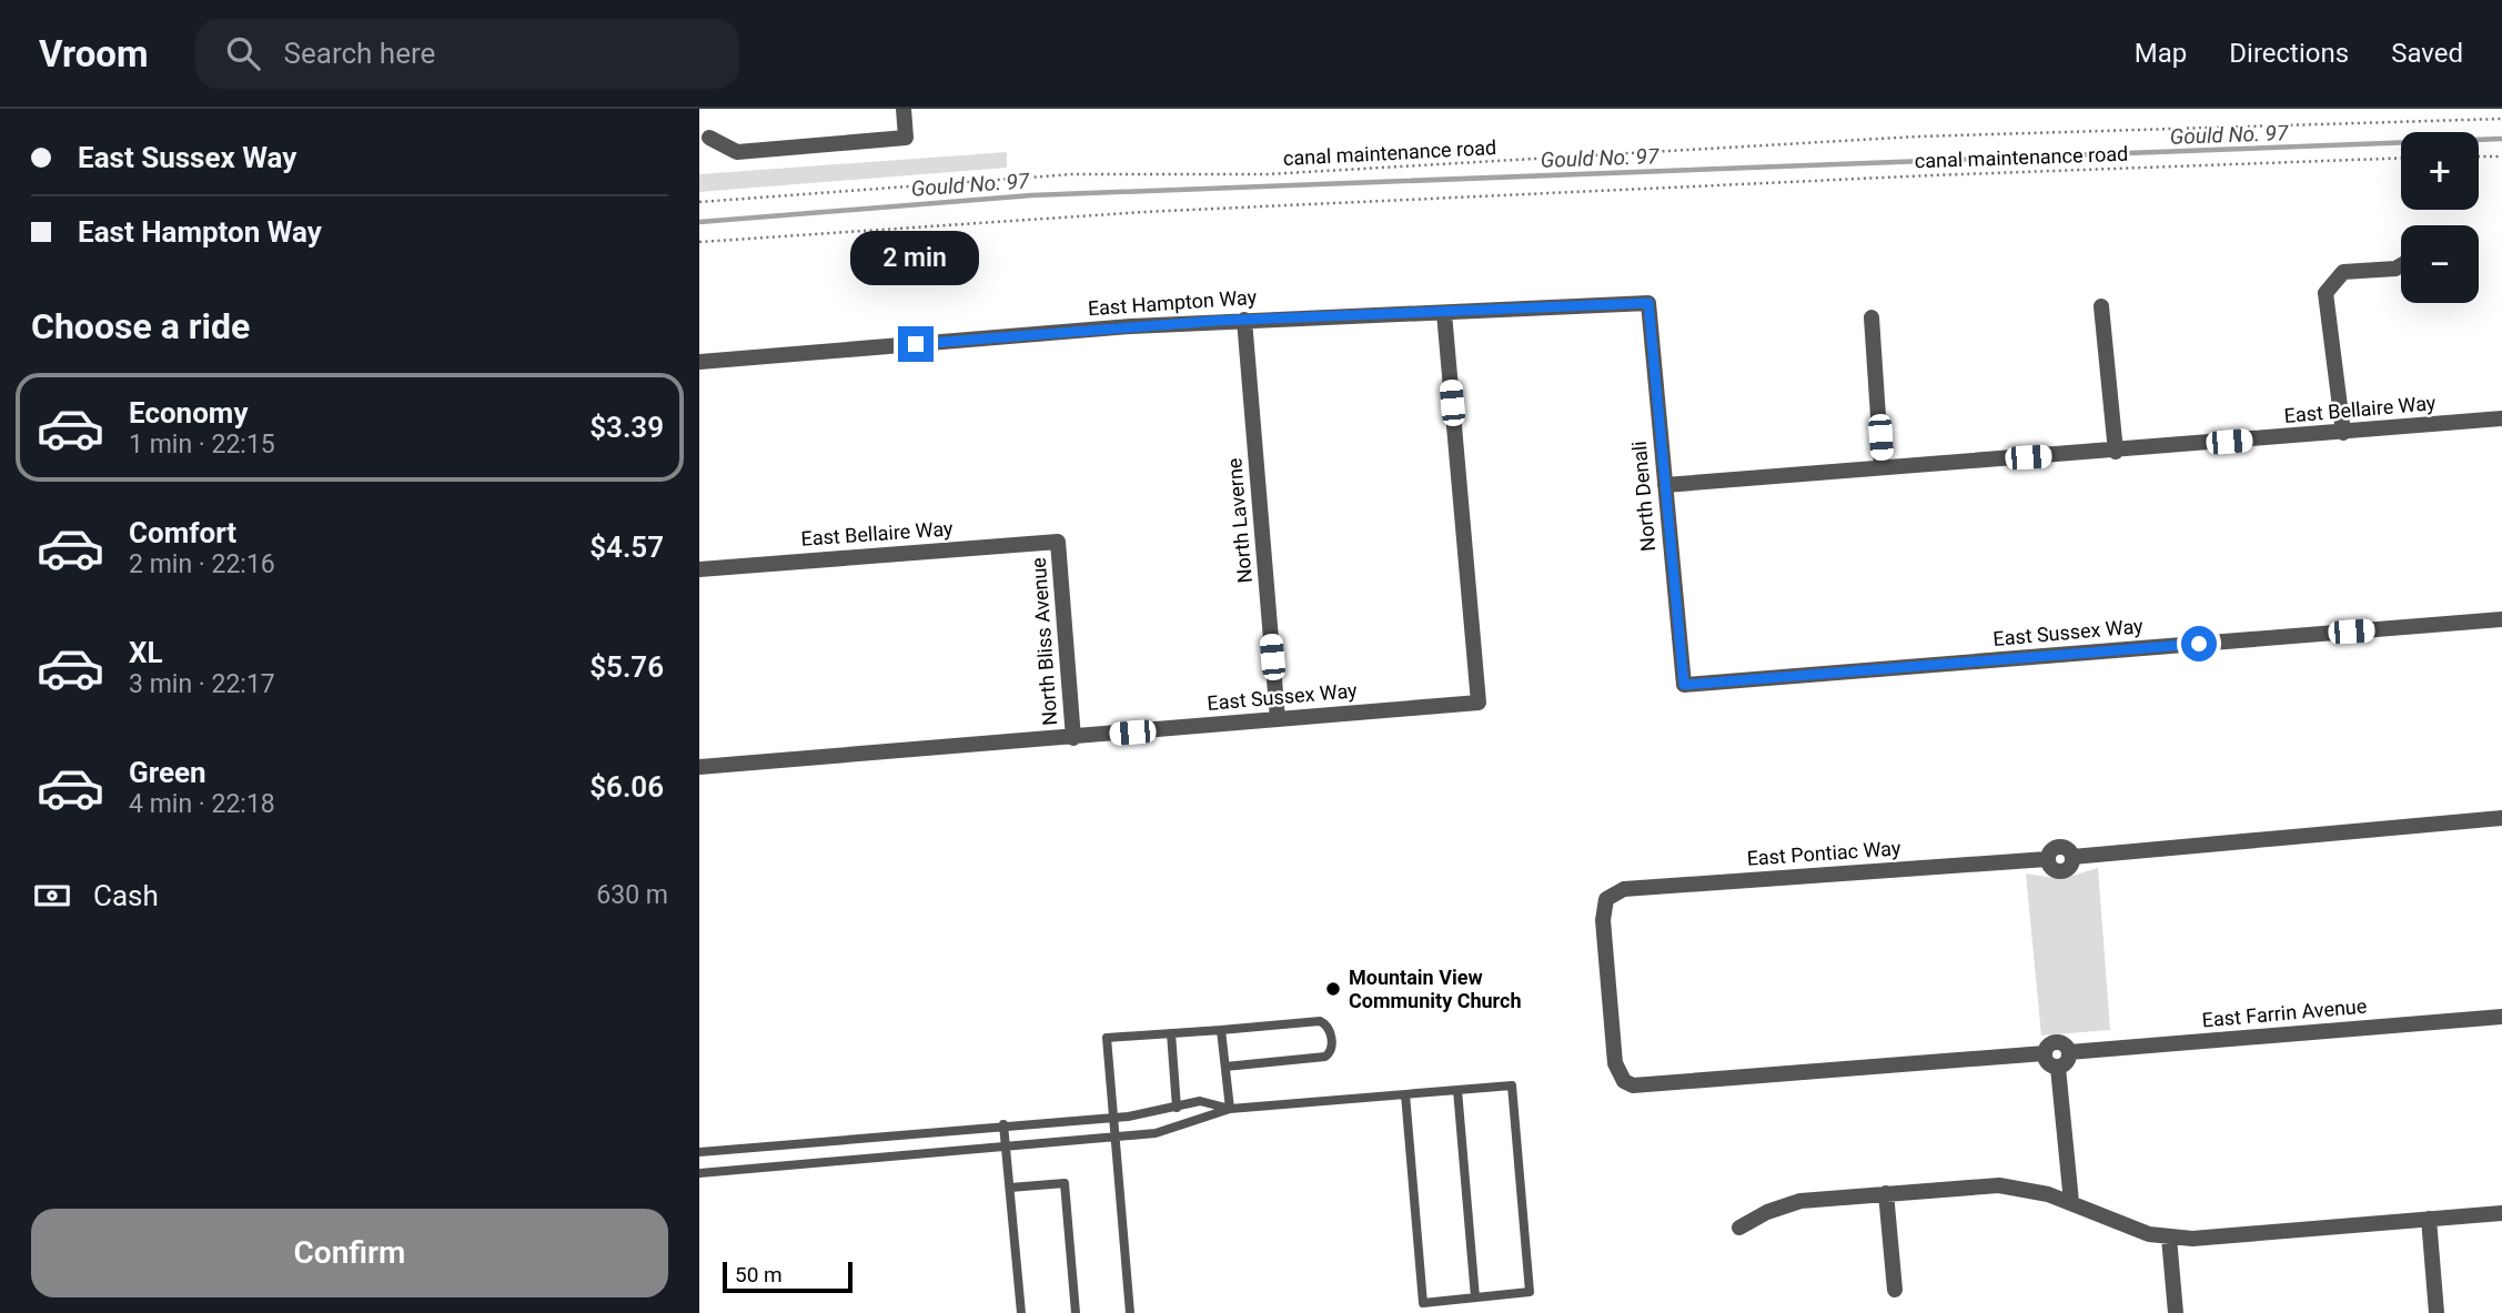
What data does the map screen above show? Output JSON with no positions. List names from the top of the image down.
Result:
{
  "streets": {
    "street": [
      "East Hampton Way",
      "East Bellaire Way",
      "North Denali",
      "North Laverne",
      "East Sussex Way",
      "North Bliss Avenue",
      "East Pontiac Way",
      "East Farrin Avenue"
    ],
    "path": ["canal maintenance road"]
  },
  "crossings": [
    ["East Hampton Way", "North Denali"],
    ["East Hampton Way", "North Laverne"],
    ["East Hampton Way", "East Sussex Way"],
    ["East Bellaire Way", "North Denali"],
    ["East Bellaire Way", "North Bliss Avenue"],
    ["North Denali", "East Sussex Way"],
    ["North Laverne", "East Sussex Way"],
    ["East Sussex Way", "North Bliss Avenue"],
    ["East Pontiac Way", "East Farrin Avenue"]
  ],
  "water": ["Gould No. 97"],
  "places": ["Mountain View Community Church"],
  "scale_bar": "50 m",
  "page": {
    "header": "Vroom",
    "search": "Search here",
    "nav": ["Map", "Directions", "Saved"],
    "banner": ["East Sussex Way", "East Hampton Way"],
    "map_buttons": ["+", "−"],
    "bubble": "2 min",
    "heading": "Choose a ride",
    "list": [
      {
        "name": "Economy",
        "note": "1 min · 22:15",
        "value": "$3.39"
      },
      {
        "name": "Comfort",
        "note": "2 min · 22:16",
        "value": "$4.57"
      },
      {
        "name": "XL",
        "note": "3 min · 22:17",
        "value": "$5.76"
      },
      {
        "name": "Green",
        "note": "4 min · 22:18",
        "value": "$6.06"
      }
    ],
    "pay": ["Cash", "630 m"],
    "buttons": "Confirm",
    "scale": "50 m"
  }
}
